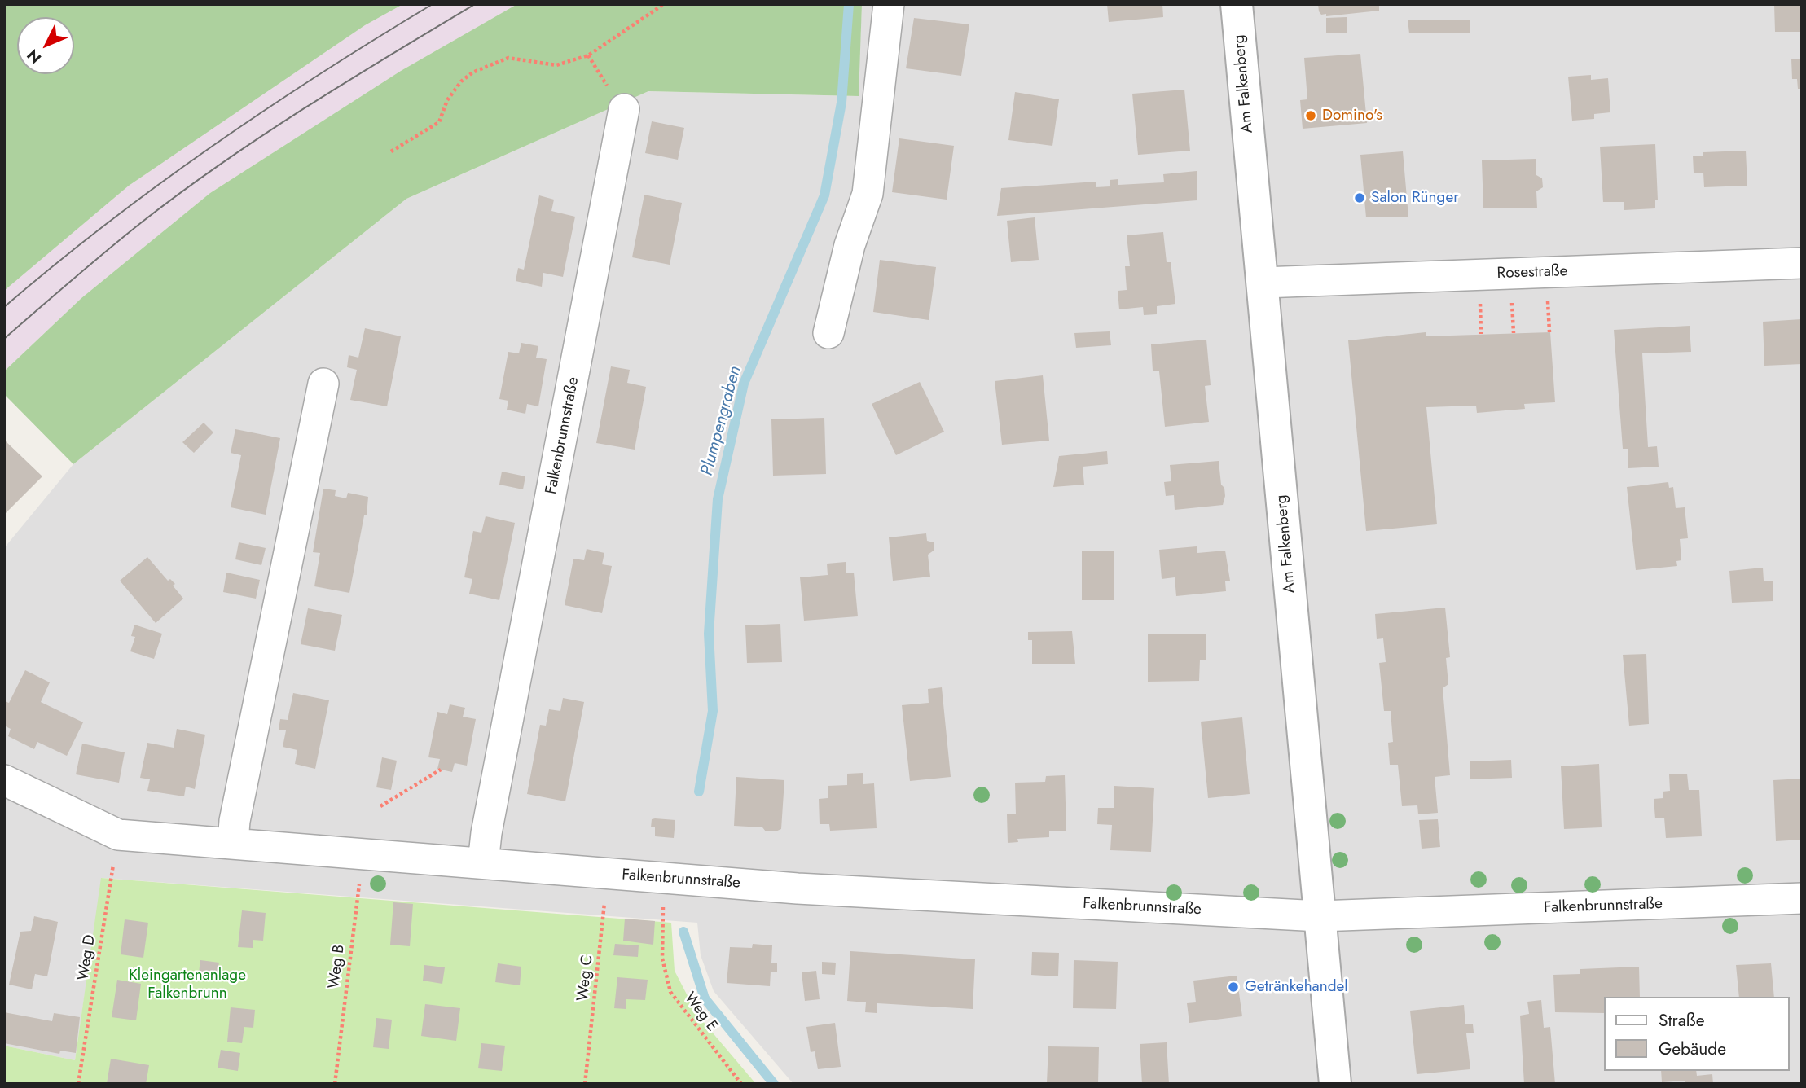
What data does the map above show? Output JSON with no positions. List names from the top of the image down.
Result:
{
  "streets": {
    "street": ["Am Falkenberg", "Rosestraße", "Falkenbrunnstraße"],
    "path": [
      "Weg D",
      "Weg B",
      "Weg C",
      "Weg E"
    ]
  },
  "crossings": [
    ["Am Falkenberg", "Rosestraße"],
    ["Am Falkenberg", "Falkenbrunnstraße"],
    ["Falkenbrunnstraße", "Weg D"],
    ["Falkenbrunnstraße", "Weg B"],
    ["Falkenbrunnstraße", "Weg C"],
    ["Falkenbrunnstraße", "Weg E"]
  ],
  "water": ["Plumpengraben"],
  "parks": ["Kleingartenanlage Falkenbrunn"],
  "places": ["Domino's", "Salon Rünger", "Getränkehandel"],
  "legend": ["Straße", "Gebäude"],
  "north": "bottom left"
}
